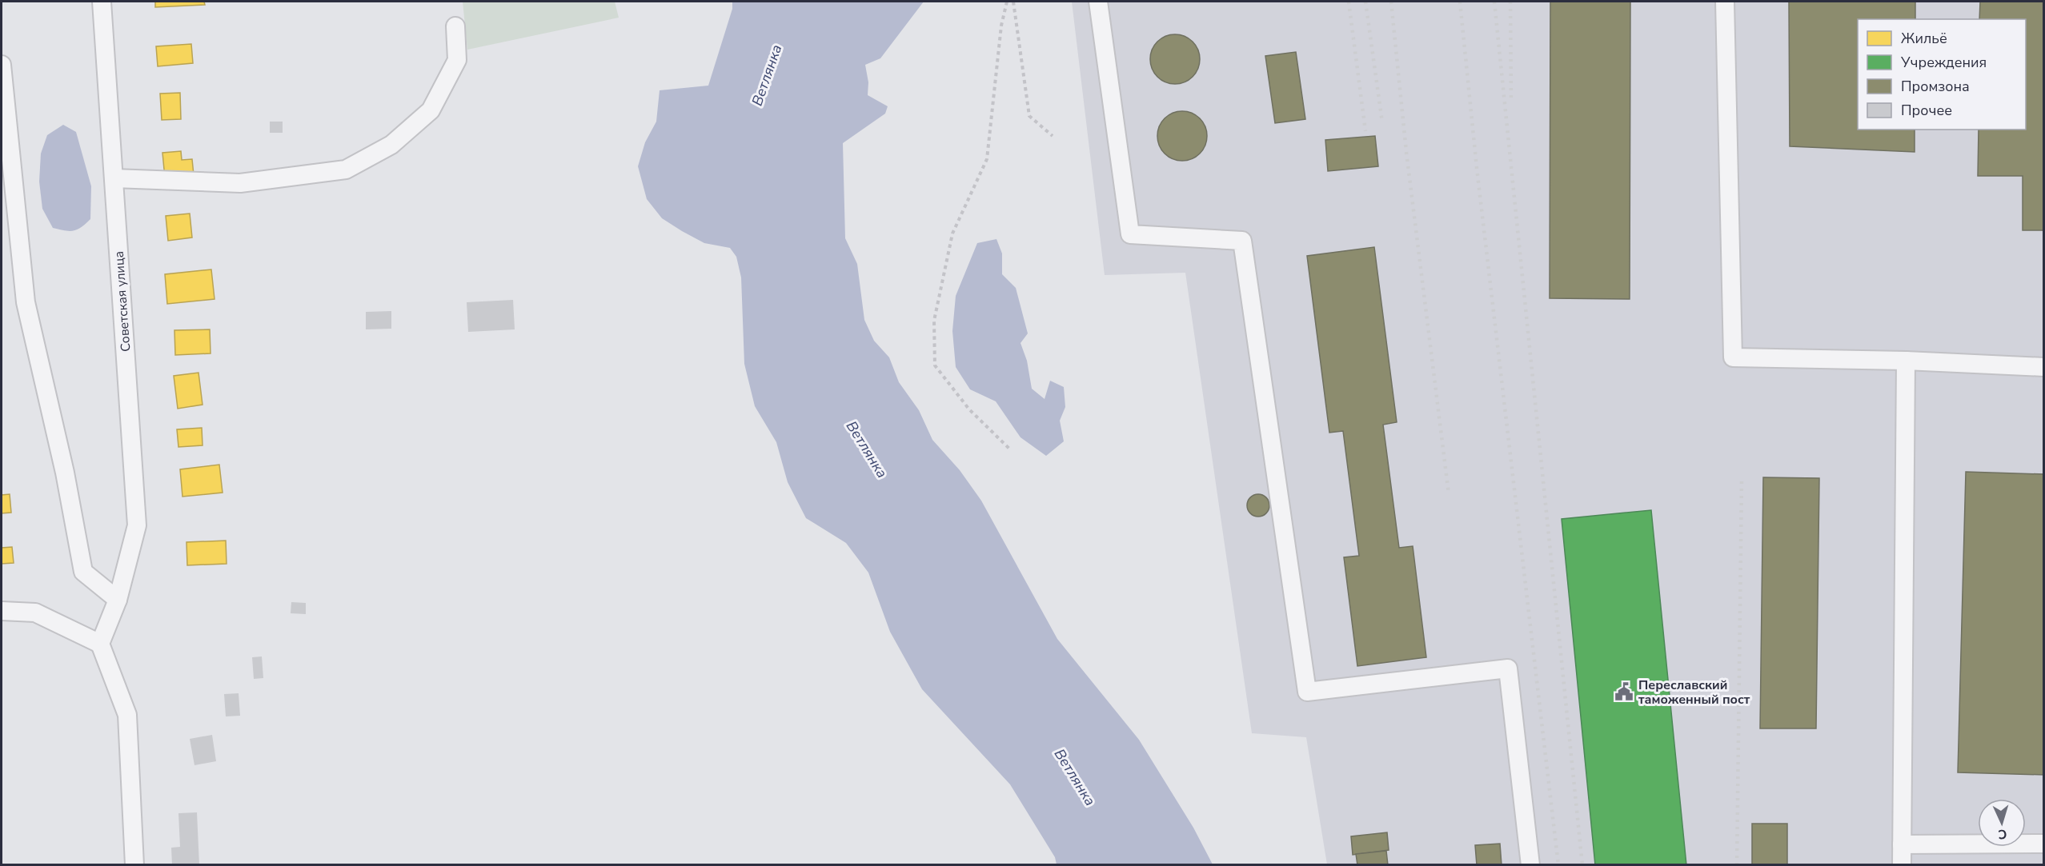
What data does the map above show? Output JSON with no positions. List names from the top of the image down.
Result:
{
  "streets": {
    "street": ["Советская улица"]
  },
  "water": ["Ветлянка"],
  "places": {
    "public building": ["Переславский таможенный пост"]
  },
  "legend": [
    "Жильё",
    "Учреждения",
    "Промзона",
    "Прочее"
  ],
  "north": "bottom"
}
